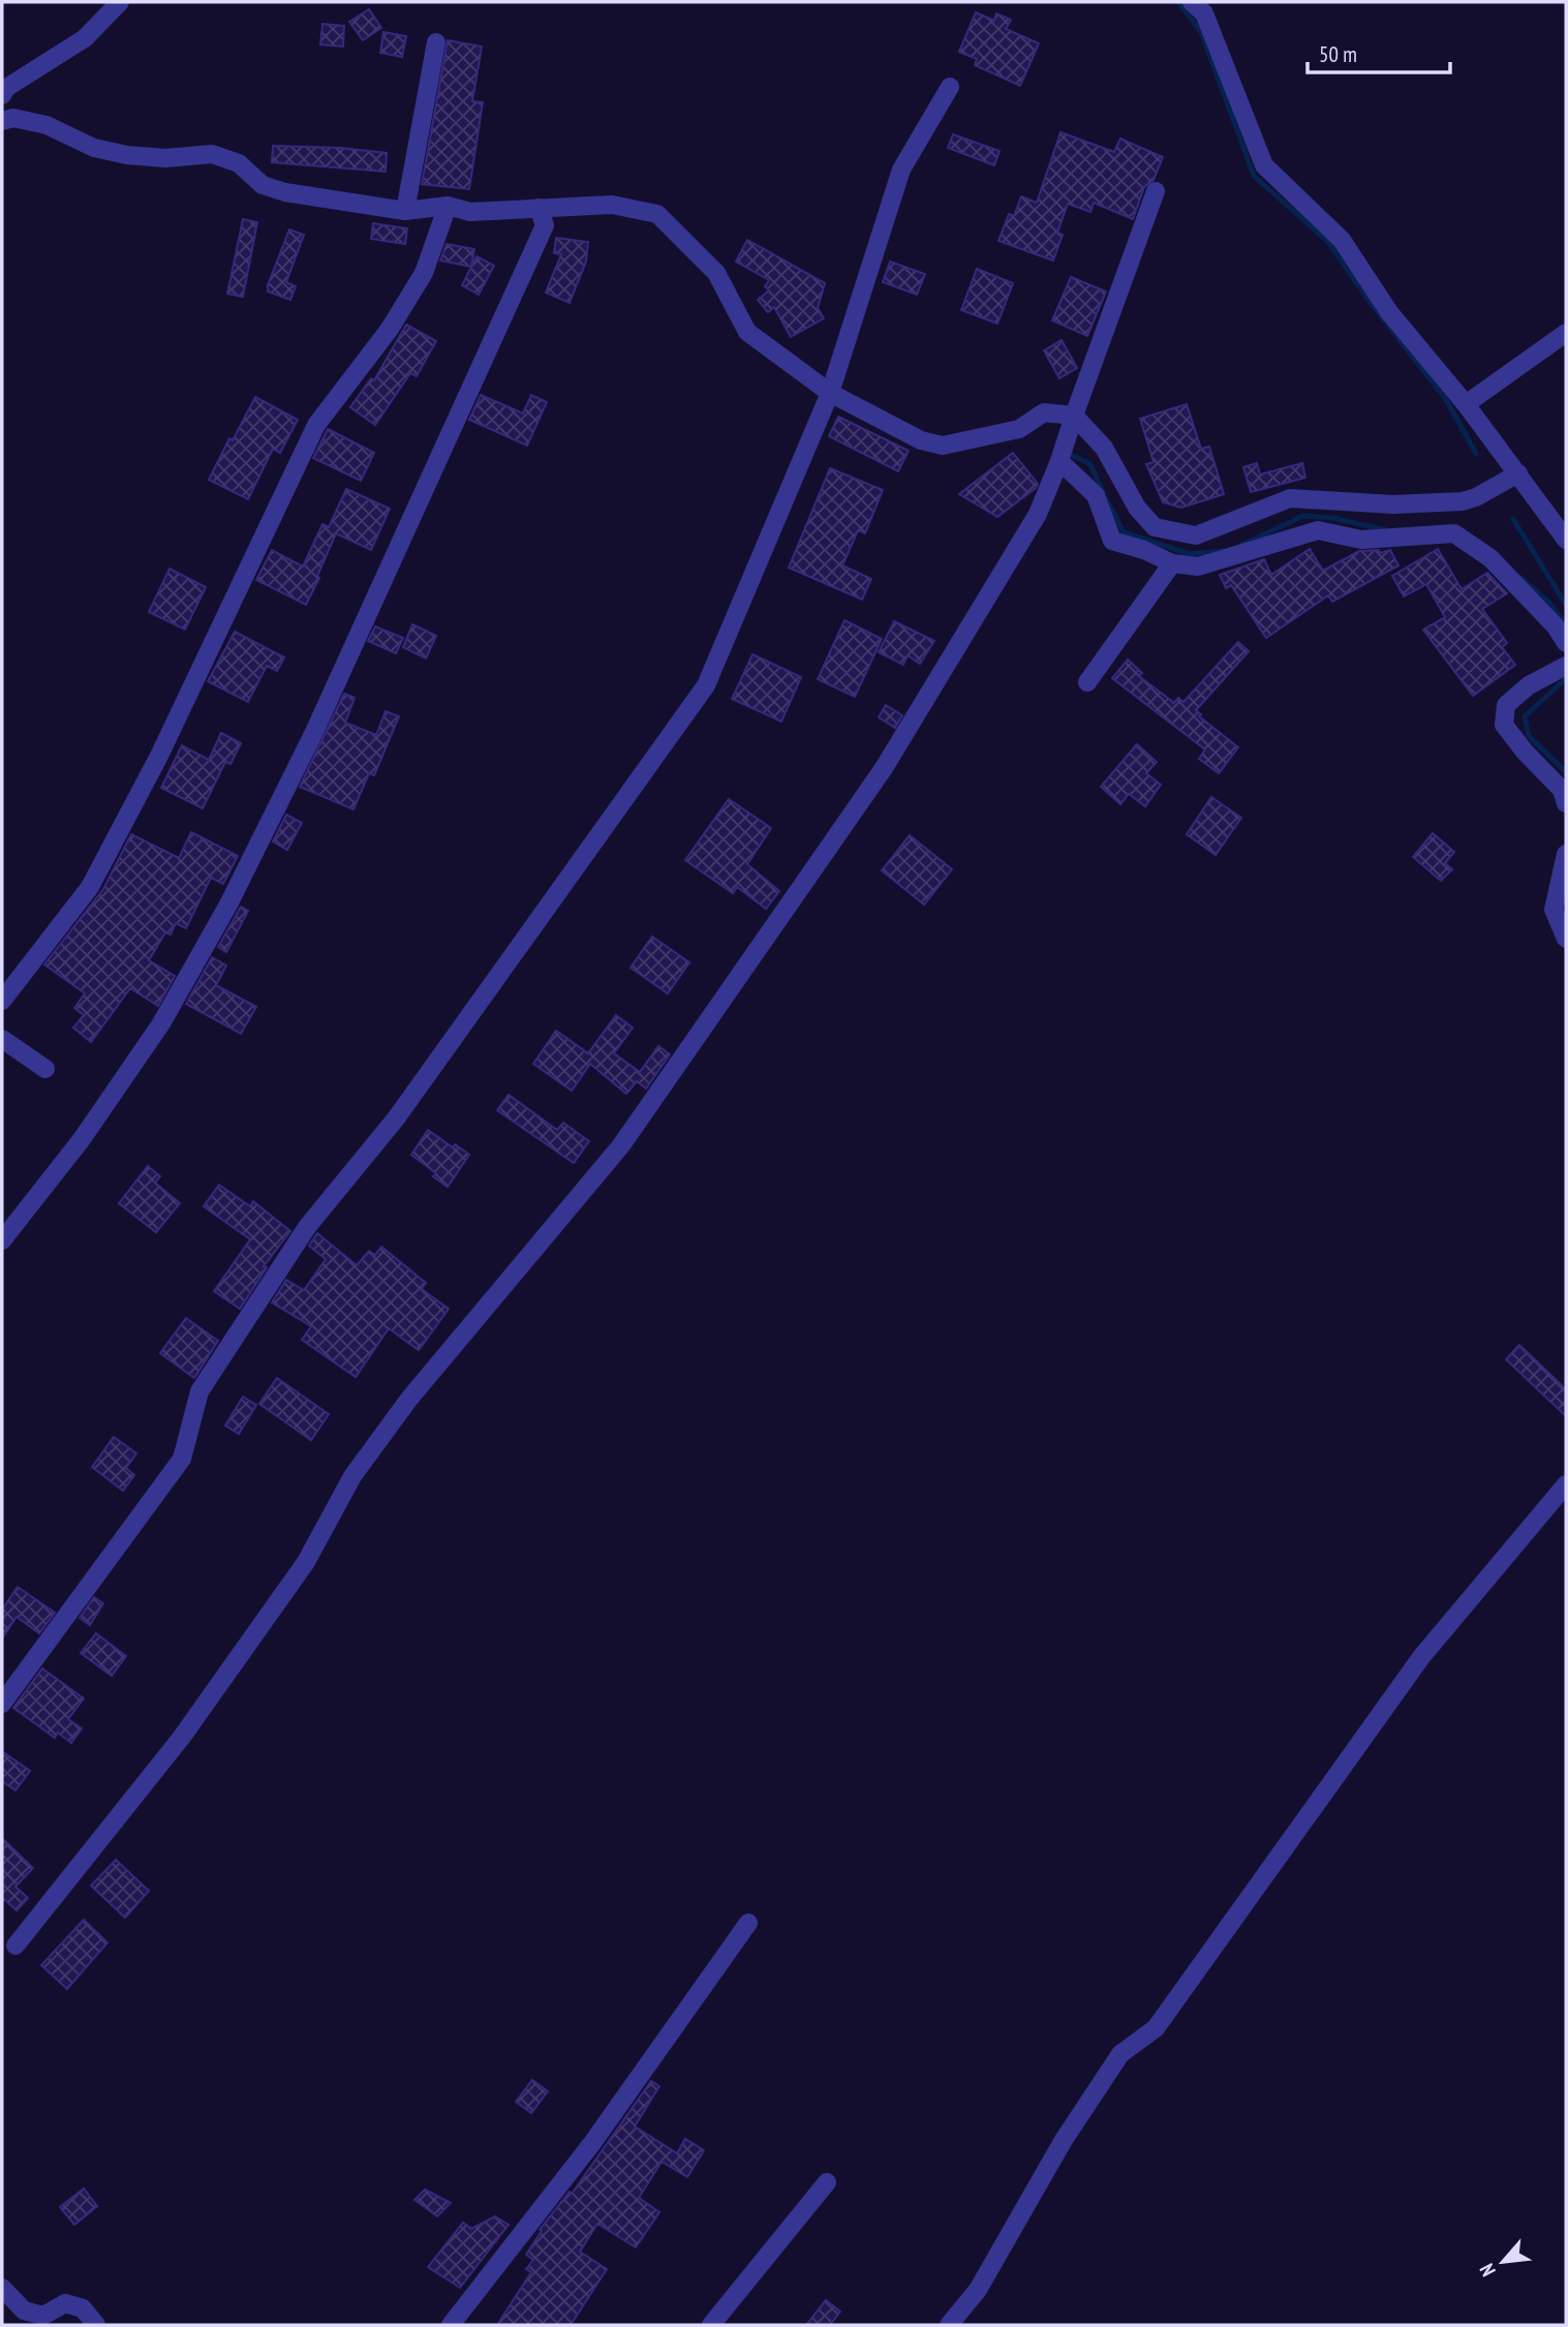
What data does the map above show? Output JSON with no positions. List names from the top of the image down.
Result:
{
  "scale_bar": "50 m",
  "north": "bottom left"
}
